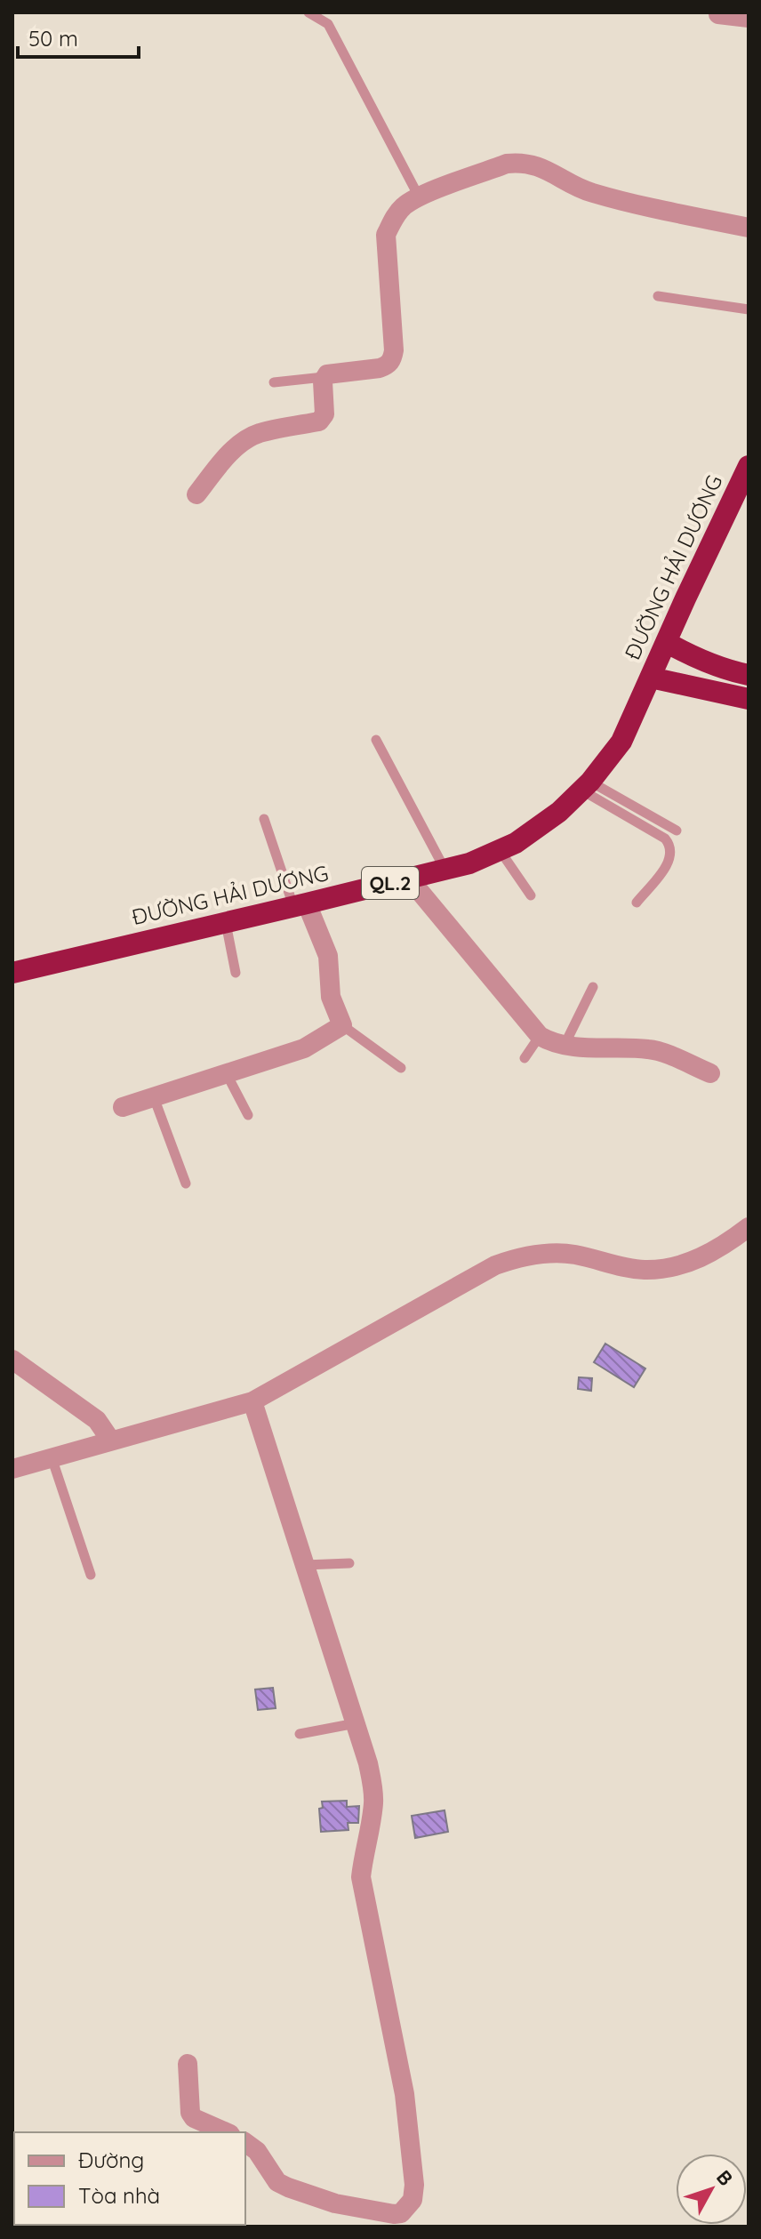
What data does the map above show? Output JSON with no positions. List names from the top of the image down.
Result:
{
  "streets": {
    "highway": ["ĐƯỜNG HẢI DƯƠNG", "QL.2"]
  },
  "legend": ["Đường", "Tòa nhà"],
  "scale_bar": "50 m",
  "north": "top right"
}
